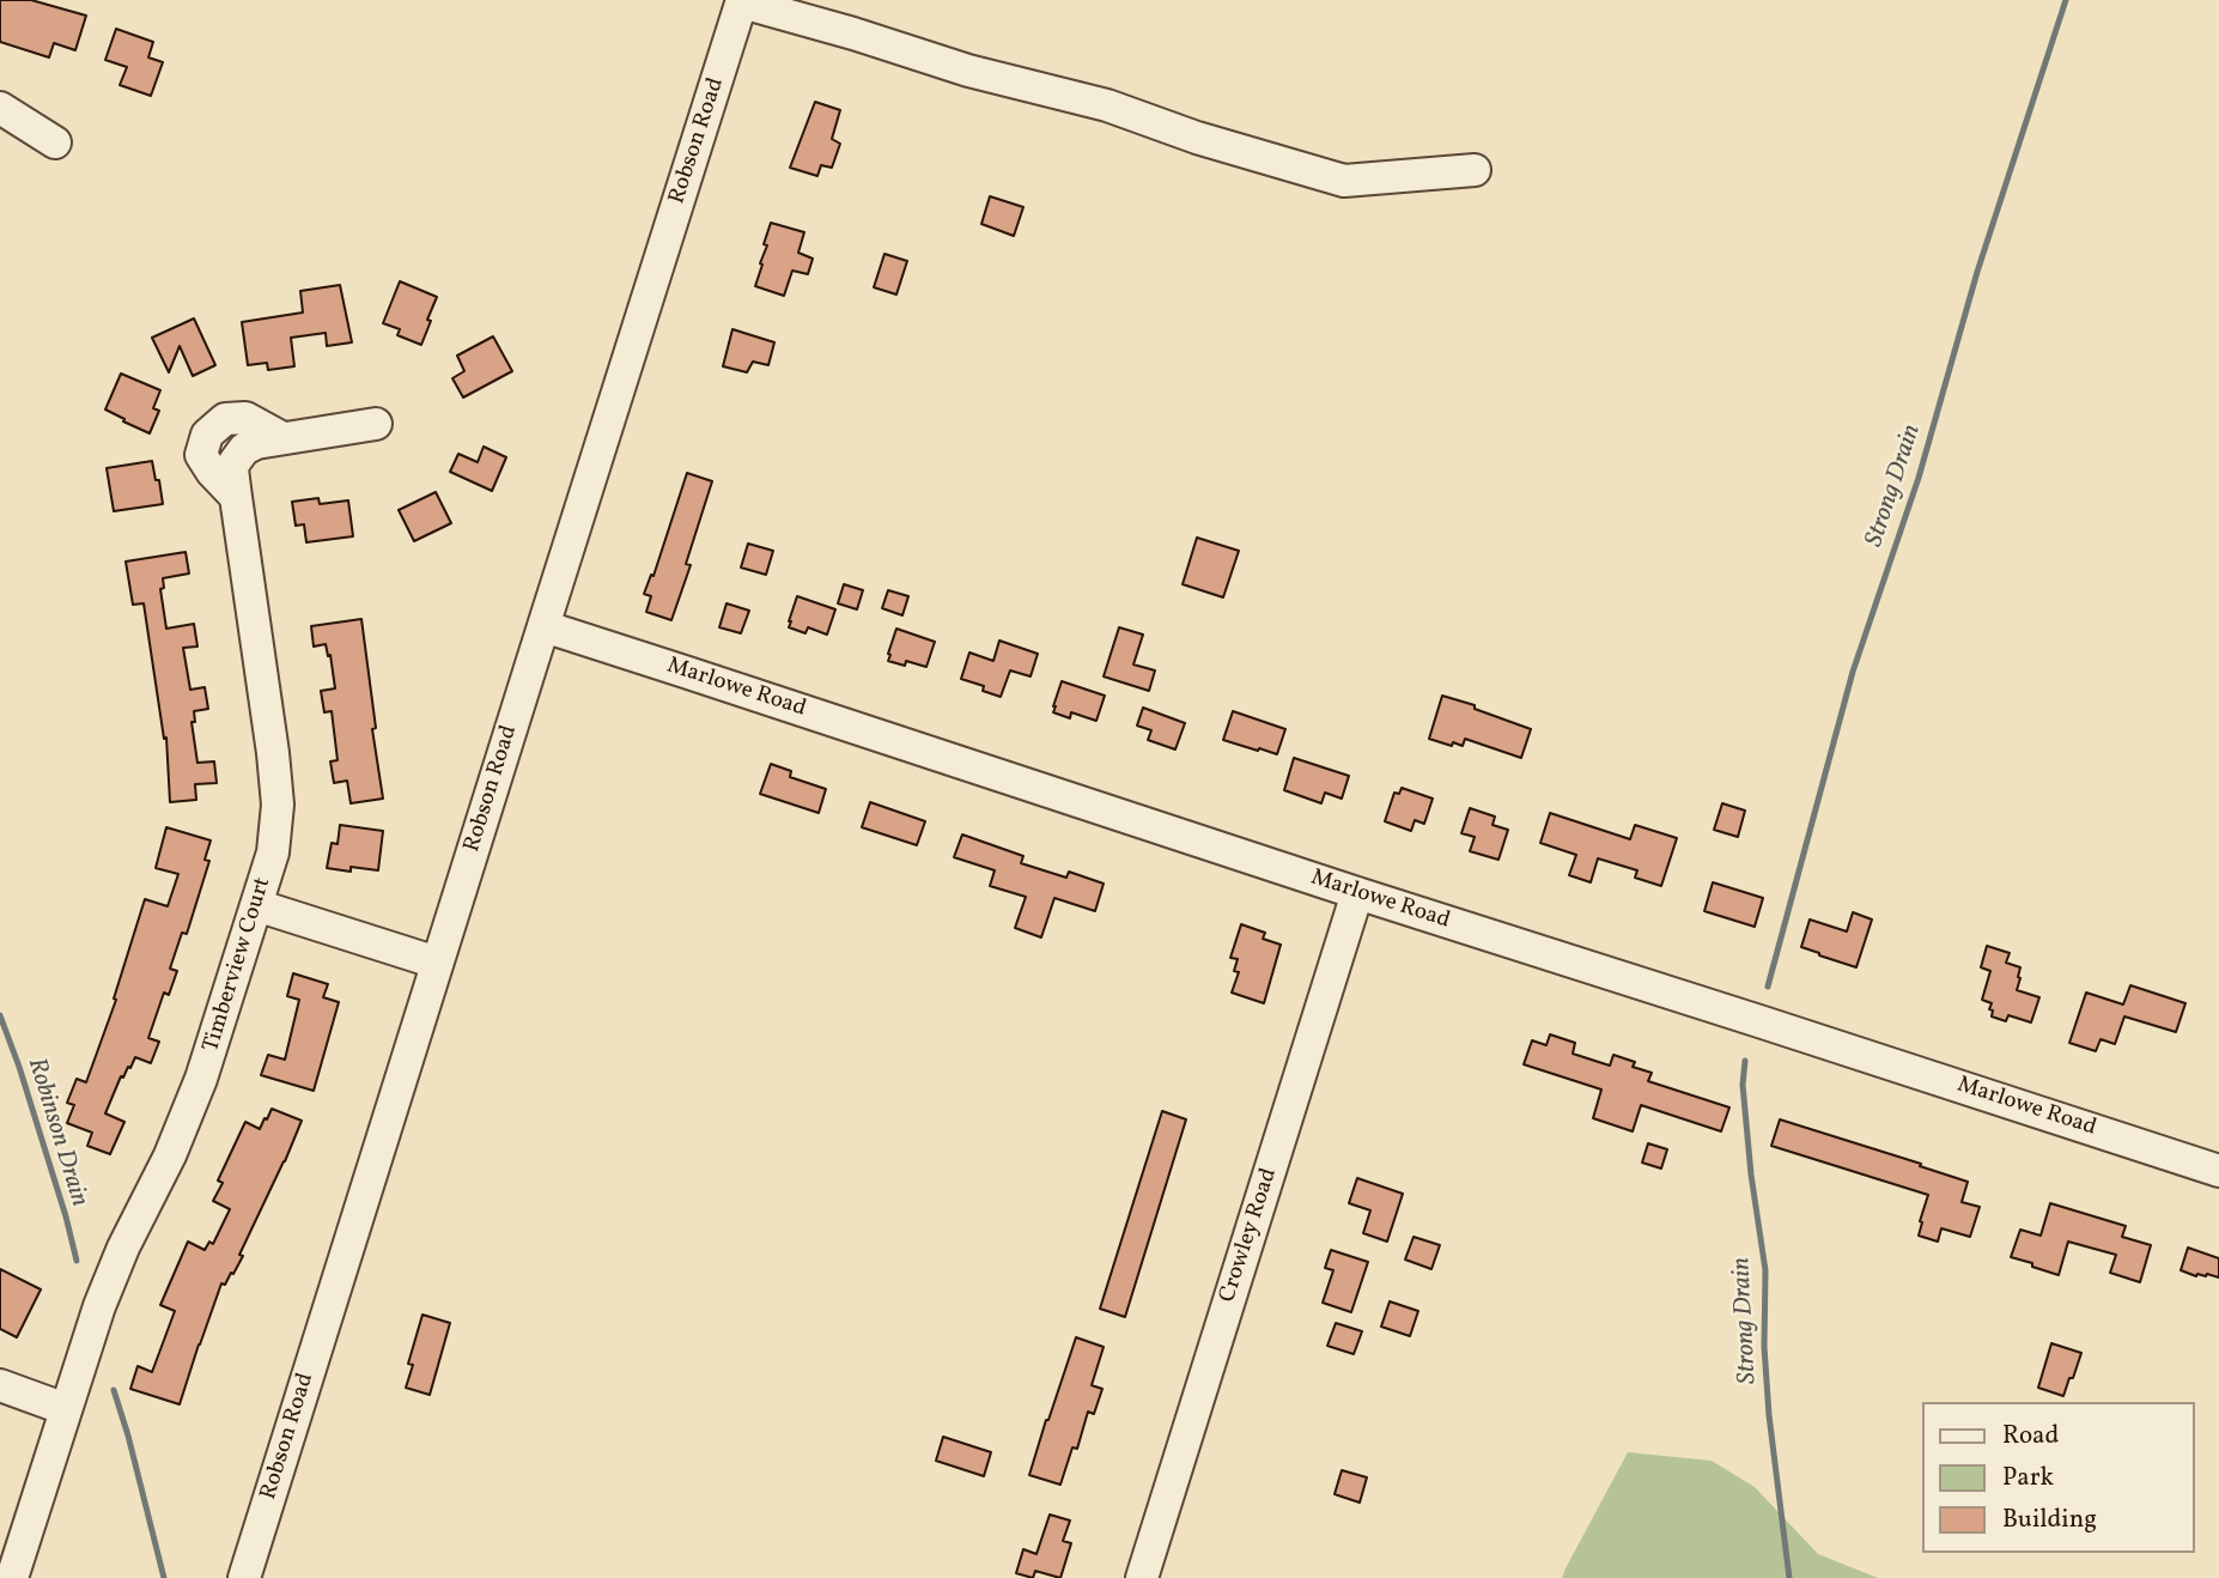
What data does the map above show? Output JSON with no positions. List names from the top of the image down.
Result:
{
  "streets": {
    "street": [
      "Robson Road",
      "Marlowe Road",
      "Timberview Court",
      "Crowley Road"
    ]
  },
  "crossings": [
    ["Robson Road", "Marlowe Road"],
    ["Marlowe Road", "Crowley Road"]
  ],
  "water": ["Strong Drain", "Robinson Drain"],
  "legend": ["Road", "Park", "Building"]
}
